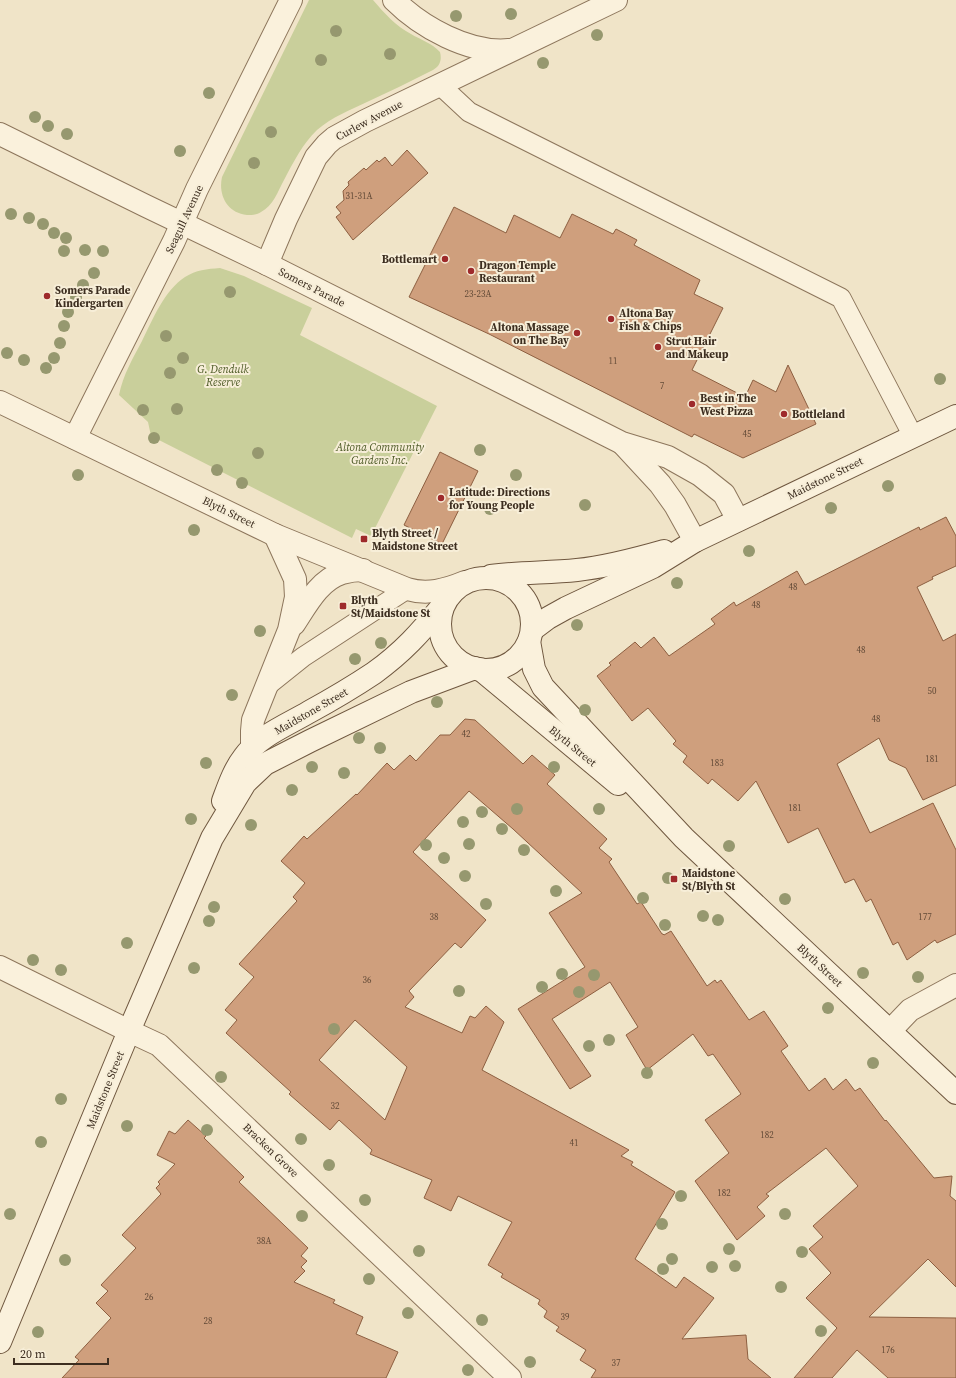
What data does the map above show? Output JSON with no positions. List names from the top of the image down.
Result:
{
  "streets": {
    "street": [
      "Curlew Avenue",
      "Seagull Avenue",
      "Somers Parade",
      "Maidstone Street",
      "Blyth Street",
      "Bracken Grove"
    ]
  },
  "crossings": [
    ["Curlew Avenue", "Somers Parade"],
    ["Seagull Avenue", "Somers Parade"],
    ["Seagull Avenue", "Blyth Street"],
    ["Somers Parade", "Maidstone Street"],
    ["Maidstone Street", "Blyth Street"],
    ["Maidstone Street", "Bracken Grove"]
  ],
  "parks": ["G. Dendulk Reserve", "Altona Community Gardens Inc."],
  "places": {
    "other": [
      "Bottlemart",
      "Dragon Temple Restaurant",
      "Somers Parade Kindergarten",
      "Altona Bay Fish & Chips",
      "Altona Massage on The Bay",
      "Strut Hair and Makeup",
      "Best in The West Pizza",
      "Bottleland",
      "Latitude: Directions for Young People"
    ],
    "transit": ["Blyth Street / Maidstone Street", "Blyth St/Maidstone St", "Maidstone St/Blyth St"]
  },
  "house_numbers": [
    "31-31A",
    "23-23A",
    "11",
    "7",
    "45",
    "48",
    "48",
    "48",
    "50",
    "48",
    "42",
    "181",
    "183",
    "181",
    "38",
    "177",
    "36",
    "32",
    "182",
    "41",
    "182",
    "38A",
    "26",
    "39",
    "28",
    "176",
    "37"
  ],
  "scale_bar": "20 m"
}
